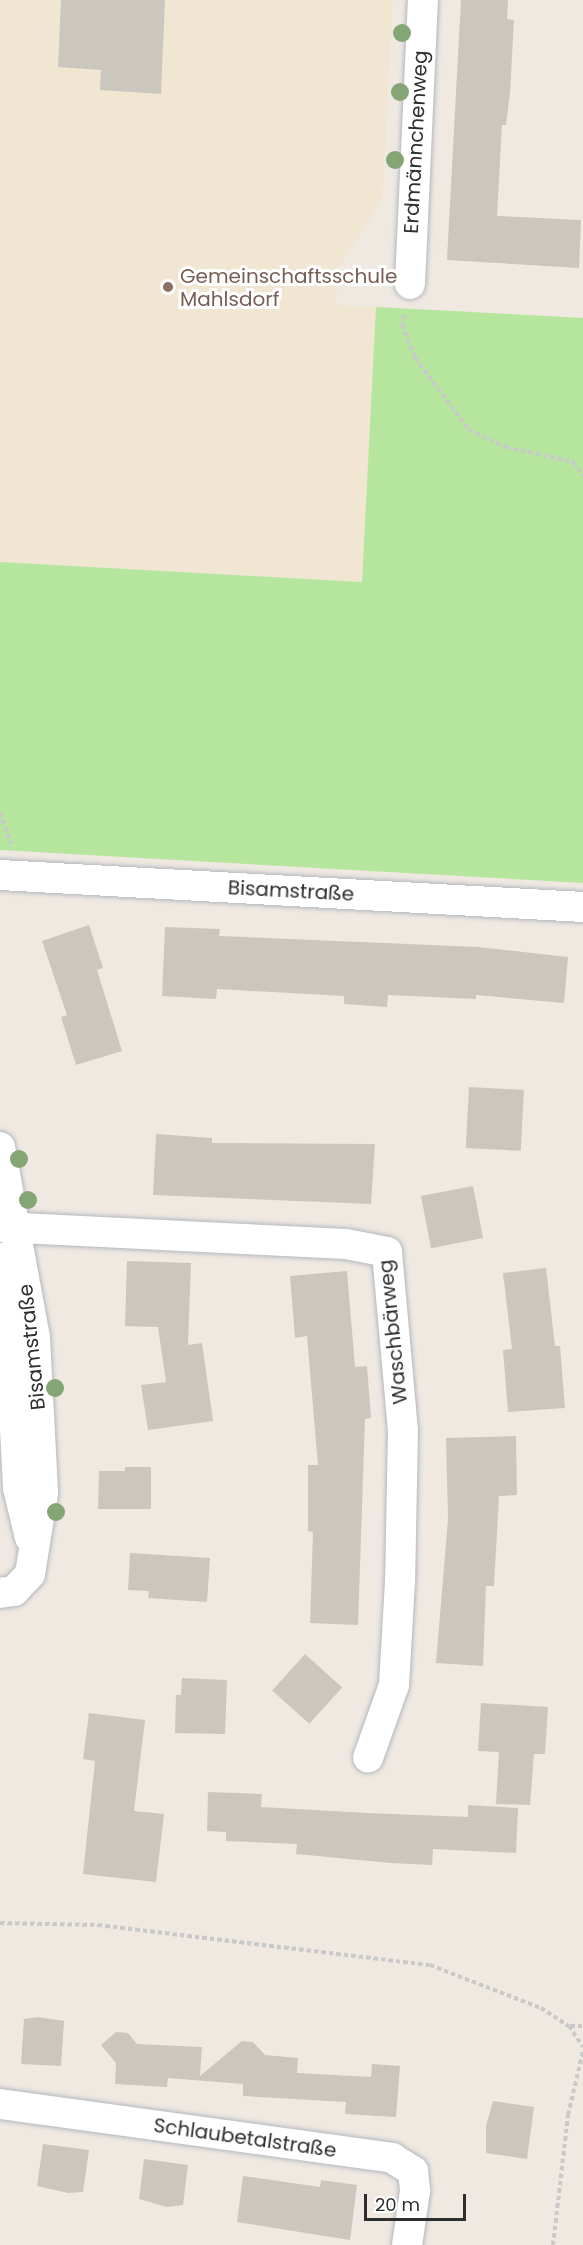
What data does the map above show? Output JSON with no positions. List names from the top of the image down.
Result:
{
  "streets": {
    "street": [
      "Erdmännchenweg",
      "Bisamstraße",
      "Waschbärweg",
      "Schlaubetalstraße"
    ]
  },
  "crossings": [
    ["Bisamstraße", "Waschbärweg"]
  ],
  "places": ["Gemeinschaftsschule Mahlsdorf"],
  "scale_bar": "20 m"
}
